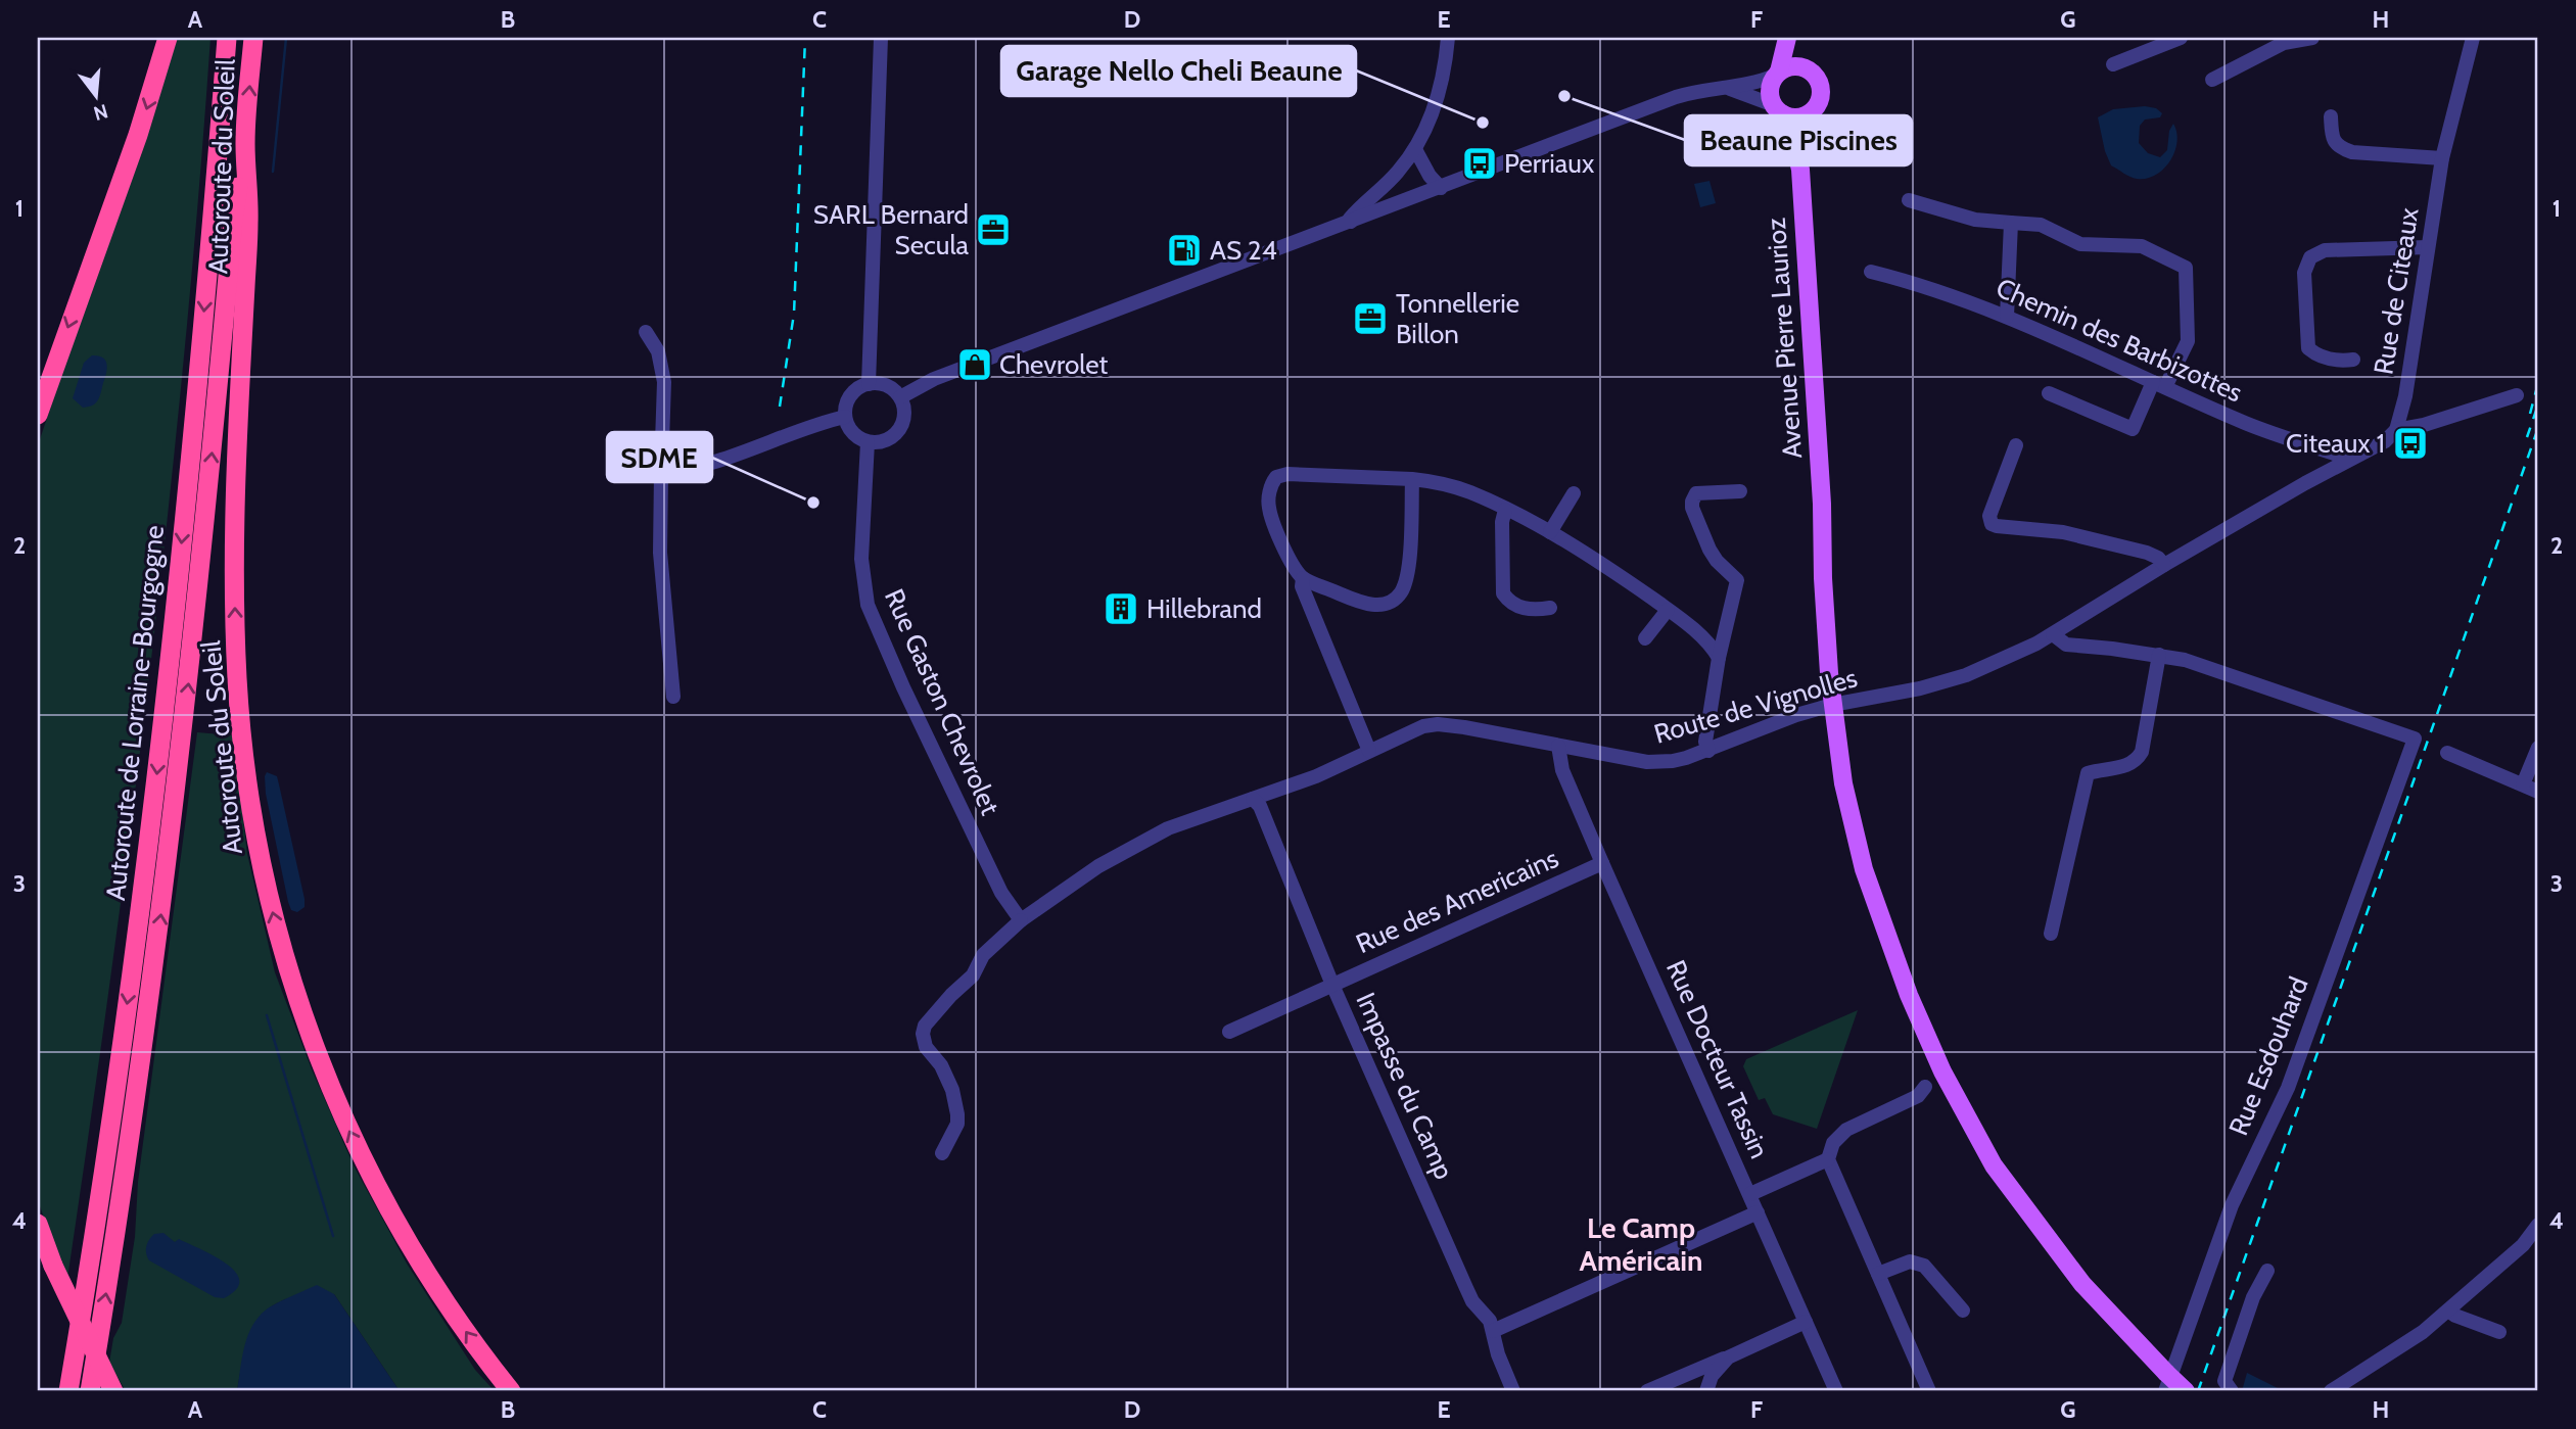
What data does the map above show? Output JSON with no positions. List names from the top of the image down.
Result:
{
  "streets": {
    "highway": ["Autoroute du Soleil", "Autoroute de Lorraine-Bourgogne"],
    "main road": ["Avenue Pierre Laurioz"],
    "street": [
      "Rue de Citeaux",
      "Chemin des Barbizottes",
      "Rue Gaston Chevrolet",
      "Route de Vignolles",
      "Rue des Americains",
      "Rue Esdouhard",
      "Rue Docteur Tassin",
      "Impasse du Camp"
    ]
  },
  "crossings": [
    ["Autoroute du Soleil", "Autoroute de Lorraine-Bourgogne"],
    ["Rue de Citeaux", "Route de Vignolles"],
    ["Avenue Pierre Laurioz", "Route de Vignolles"],
    ["Avenue Pierre Laurioz", "Rue Esdouhard"],
    ["Chemin des Barbizottes", "Route de Vignolles"],
    ["Rue Gaston Chevrolet", "Route de Vignolles"],
    ["Route de Vignolles", "Rue Docteur Tassin"],
    ["Route de Vignolles", "Impasse du Camp"],
    ["Rue des Americains", "Rue Docteur Tassin"],
    ["Rue des Americains", "Impasse du Camp"]
  ],
  "one_way": ["Autoroute du Soleil"],
  "districts": ["Le Camp Américain"],
  "places": {
    "other": ["Beaune Piscines", "Garage Nello Cheli Beaune", "SDME"],
    "bus stop": ["Perriaux", "Citeaux 1"],
    "office": ["SARL Bernard Secula", "Tonnellerie Billon"],
    "fuel station": ["AS 24"],
    "shop": ["Chevrolet"],
    "building": ["Hillebrand"]
  },
  "north": "bottom",
  "grid": {
    "columns": [
      "A",
      "B",
      "C",
      "D",
      "E",
      "F",
      "G",
      "H"
    ],
    "rows": [
      "1",
      "2",
      "3",
      "4"
    ]
  }
}
